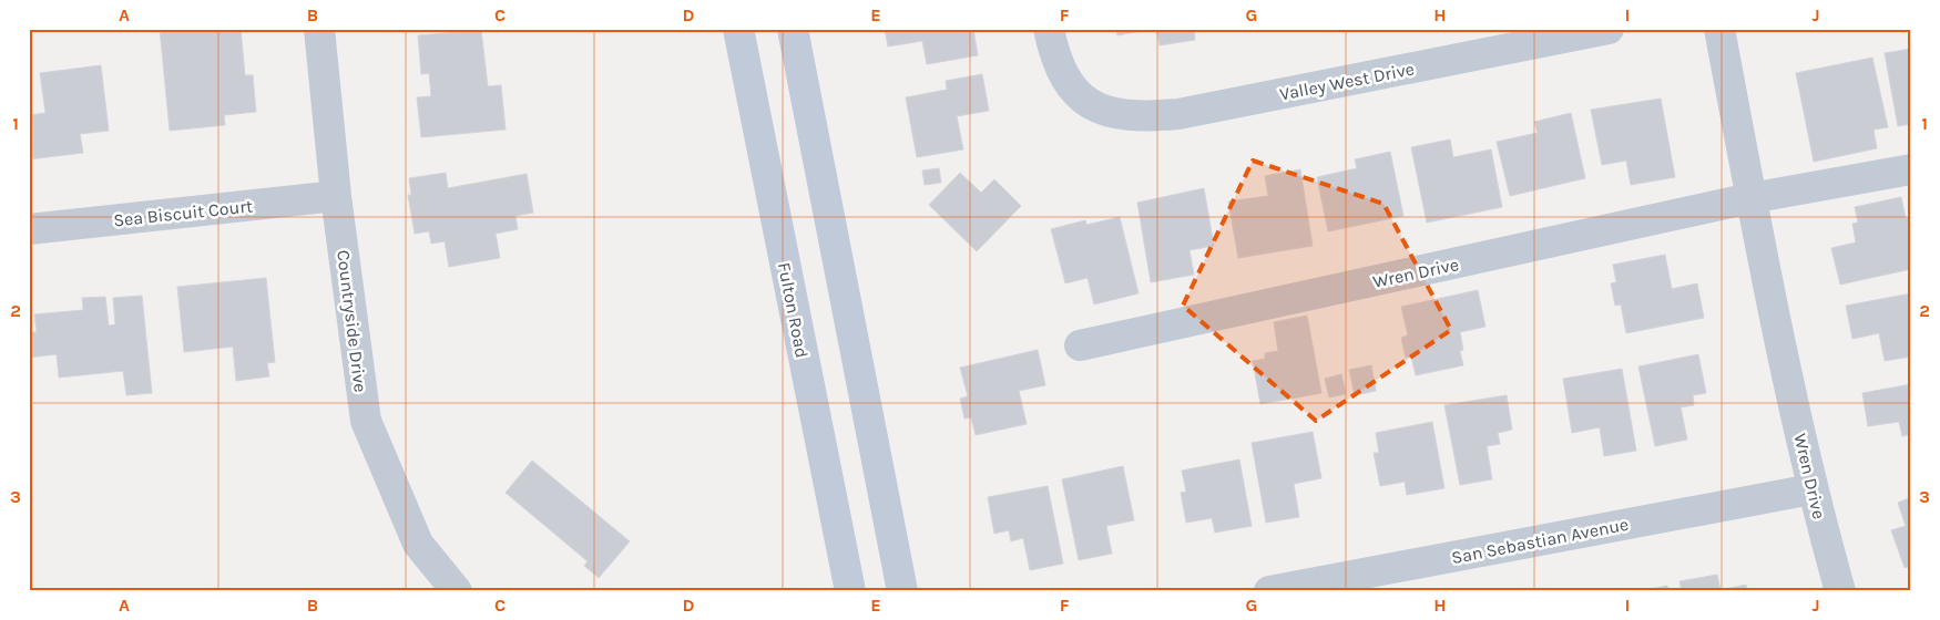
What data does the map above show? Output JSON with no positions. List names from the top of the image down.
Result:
{
  "streets": {
    "main road": ["Fulton Road"],
    "street": [
      "Valley West Drive",
      "Sea Biscuit Court",
      "Wren Drive",
      "Countryside Drive",
      "San Sebastian Avenue"
    ]
  },
  "crossings": [
    ["Sea Biscuit Court", "Countryside Drive"],
    ["Wren Drive", "San Sebastian Avenue"]
  ],
  "grid": {
    "columns": [
      "A",
      "B",
      "C",
      "D",
      "E",
      "F",
      "G",
      "H",
      "I",
      "J"
    ],
    "rows": ["1", "2", "3"]
  }
}
